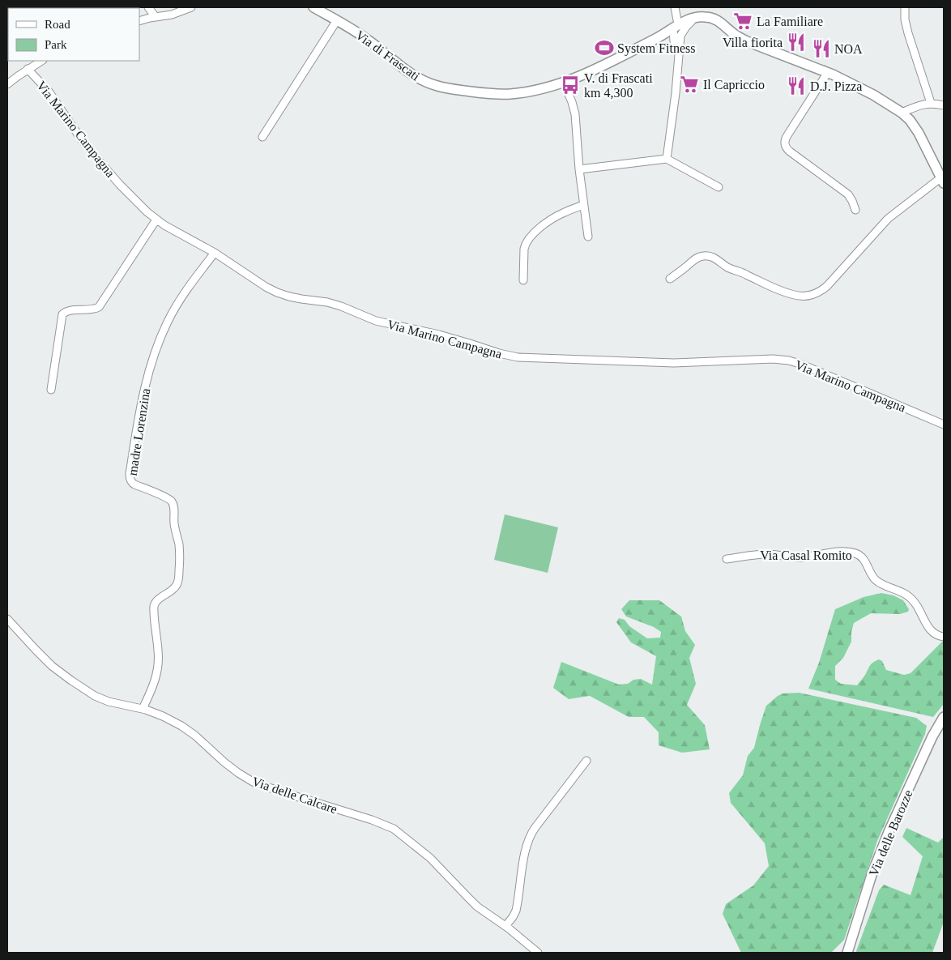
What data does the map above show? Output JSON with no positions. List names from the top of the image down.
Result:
{
  "streets": {
    "main road": ["Via di Frascati", "Via delle Barozze"],
    "street": [
      "Via Marino Campagna",
      "madre Lorenzina",
      "Via Casal Romito",
      "Via delle Calcare"
    ]
  },
  "crossings": [
    ["Via Marino Campagna", "madre Lorenzina"],
    ["madre Lorenzina", "Via delle Calcare"]
  ],
  "places": {
    "supermarket": ["La Familiare", "Il Capriccio"],
    "restaurant": ["Villa fiorita", "NOA", "D.J. Pizza"],
    "sports": ["System Fitness"],
    "bus stop": ["V. di Frascati km 4,300"]
  },
  "legend": ["Road", "Park"]
}
